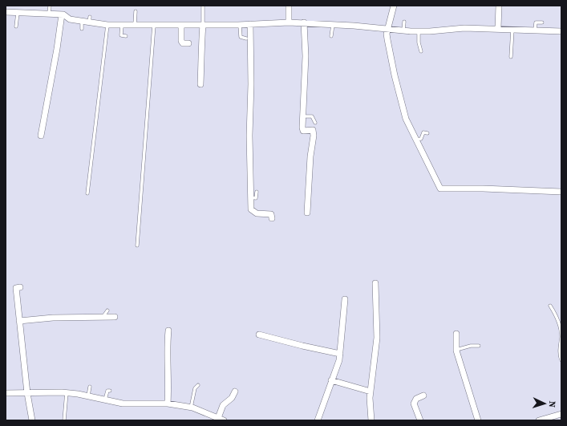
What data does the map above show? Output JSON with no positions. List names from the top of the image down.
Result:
{
  "north": "right"
}
